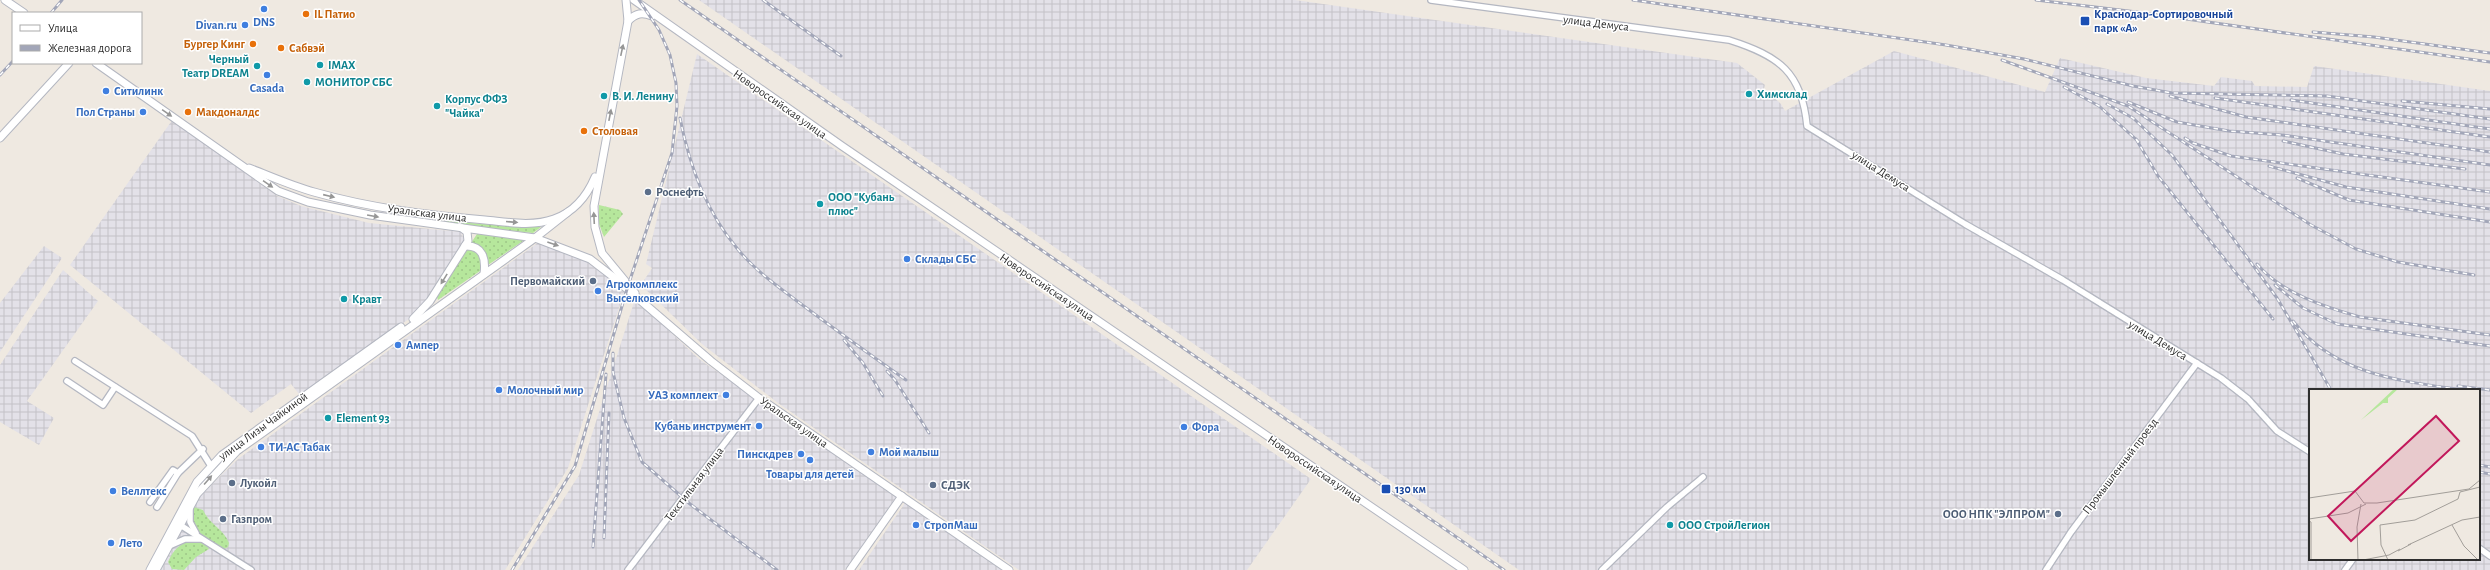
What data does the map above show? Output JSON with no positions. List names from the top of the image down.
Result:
{
  "streets": {
    "main road": ["Новороссийская улица", "Уральская улица", "улица Лизы Чайкиной"],
    "street": ["улица Демуса", "Промышленный проезд", "Текстильная улица"]
  },
  "crossings": [
    ["улица Демуса", "Промышленный проезд"],
    ["Уральская улица", "Текстильная улица"]
  ],
  "one_way": ["Уральская улица"],
  "places": {
    "other": [
      "DNS",
      "IL Патио",
      "Divan.ru",
      "Бургер Кинг",
      "Сабвэй",
      "IMAX",
      "Черный Театр DREAM",
      "Casada",
      "МОНИТОР СБС",
      "Ситилинк",
      "Химсклад",
      "В. И. Ленину",
      "Корпус ФФЗ \"Чайка\"",
      "Пол Страны",
      "Макдоналдс",
      "Столовая",
      "Роснефть",
      "ООО \"Кубань плюс\"",
      "Склады СБС",
      "Первомайский",
      "Агрокомплекс Выселковский",
      "Кравт",
      "Ампер",
      "Молочный мир",
      "УАЗ комплект",
      "Element 93",
      "Кубань инструмент",
      "Фора",
      "ТИ-АС Табак",
      "Мой малыш",
      "Пинскдрев",
      "Товары для детей",
      "Лукойл",
      "СДЭК",
      "Веллтекс",
      "ООО НПК \"ЭЛПРОМ\"",
      "Газпром",
      "СтропМаш",
      "ООО СтройЛегион",
      "Лето"
    ],
    "transit": ["Краснодар-Сортировочный парк «А»", "130 км"]
  },
  "legend": ["Улица", "Железная дорога"]
}
